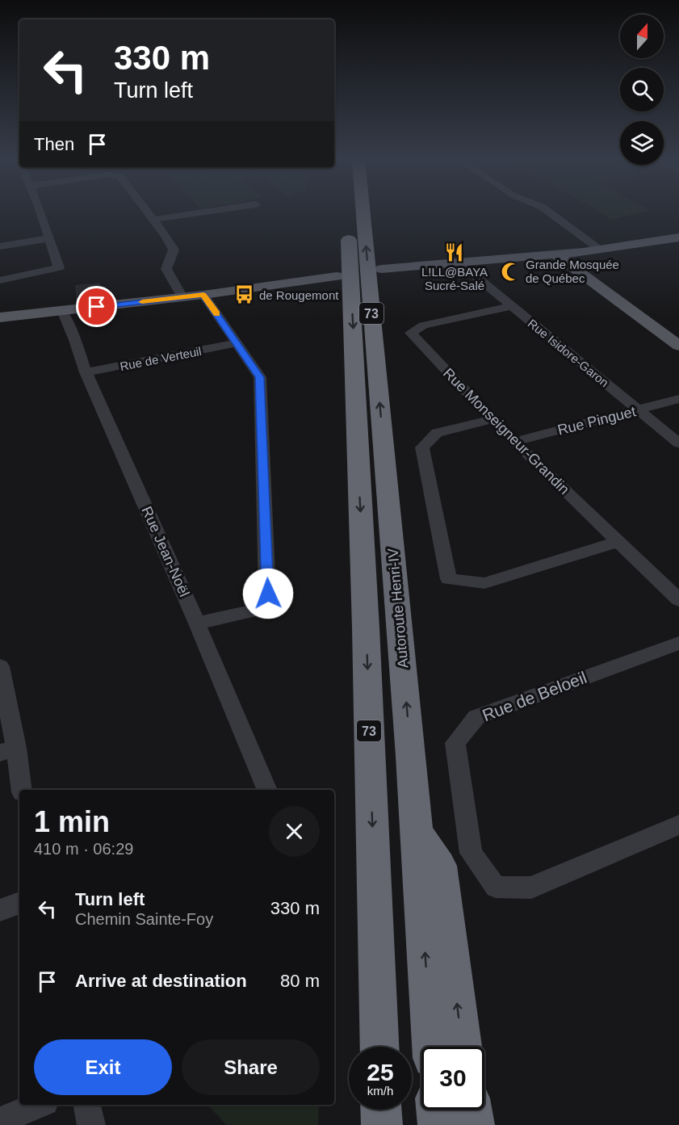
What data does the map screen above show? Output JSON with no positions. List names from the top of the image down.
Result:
{
  "streets": {
    "highway": ["73", "Autoroute Henri-IV"],
    "street": [
      "Rue Isidore-Garon",
      "Rue de Verteuil",
      "Rue Pinguet",
      "Rue Monseigneur-Grandin",
      "Rue Jean-Noël",
      "Rue de Beloeil"
    ]
  },
  "crossings": [
    ["Rue Isidore-Garon", "Rue Pinguet"],
    ["Rue Isidore-Garon", "Rue Monseigneur-Grandin"],
    ["Rue de Verteuil", "Rue Jean-Noël"],
    ["Rue Pinguet", "Rue Monseigneur-Grandin"]
  ],
  "places": {
    "restaurant": ["L!LL@BAYA Sucré-Salé"],
    "mosque": ["Grande Mosquée de Québec"],
    "bus stop": ["de Rougemont"]
  },
  "north": "top",
  "page": {
    "turn": ["330 m", "Turn left"],
    "then": "Then",
    "heading": ["1 min", "410 m · 06:29"],
    "list": [
      {
        "name": "Turn left",
        "note": "Chemin Sainte-Foy",
        "value": "330 m"
      },
      {
        "name": "Arrive at destination",
        "value": "80 m"
      }
    ],
    "buttons": ["Exit", "Share"],
    "speed": "25 km/h",
    "limit": "30"
  }
}
